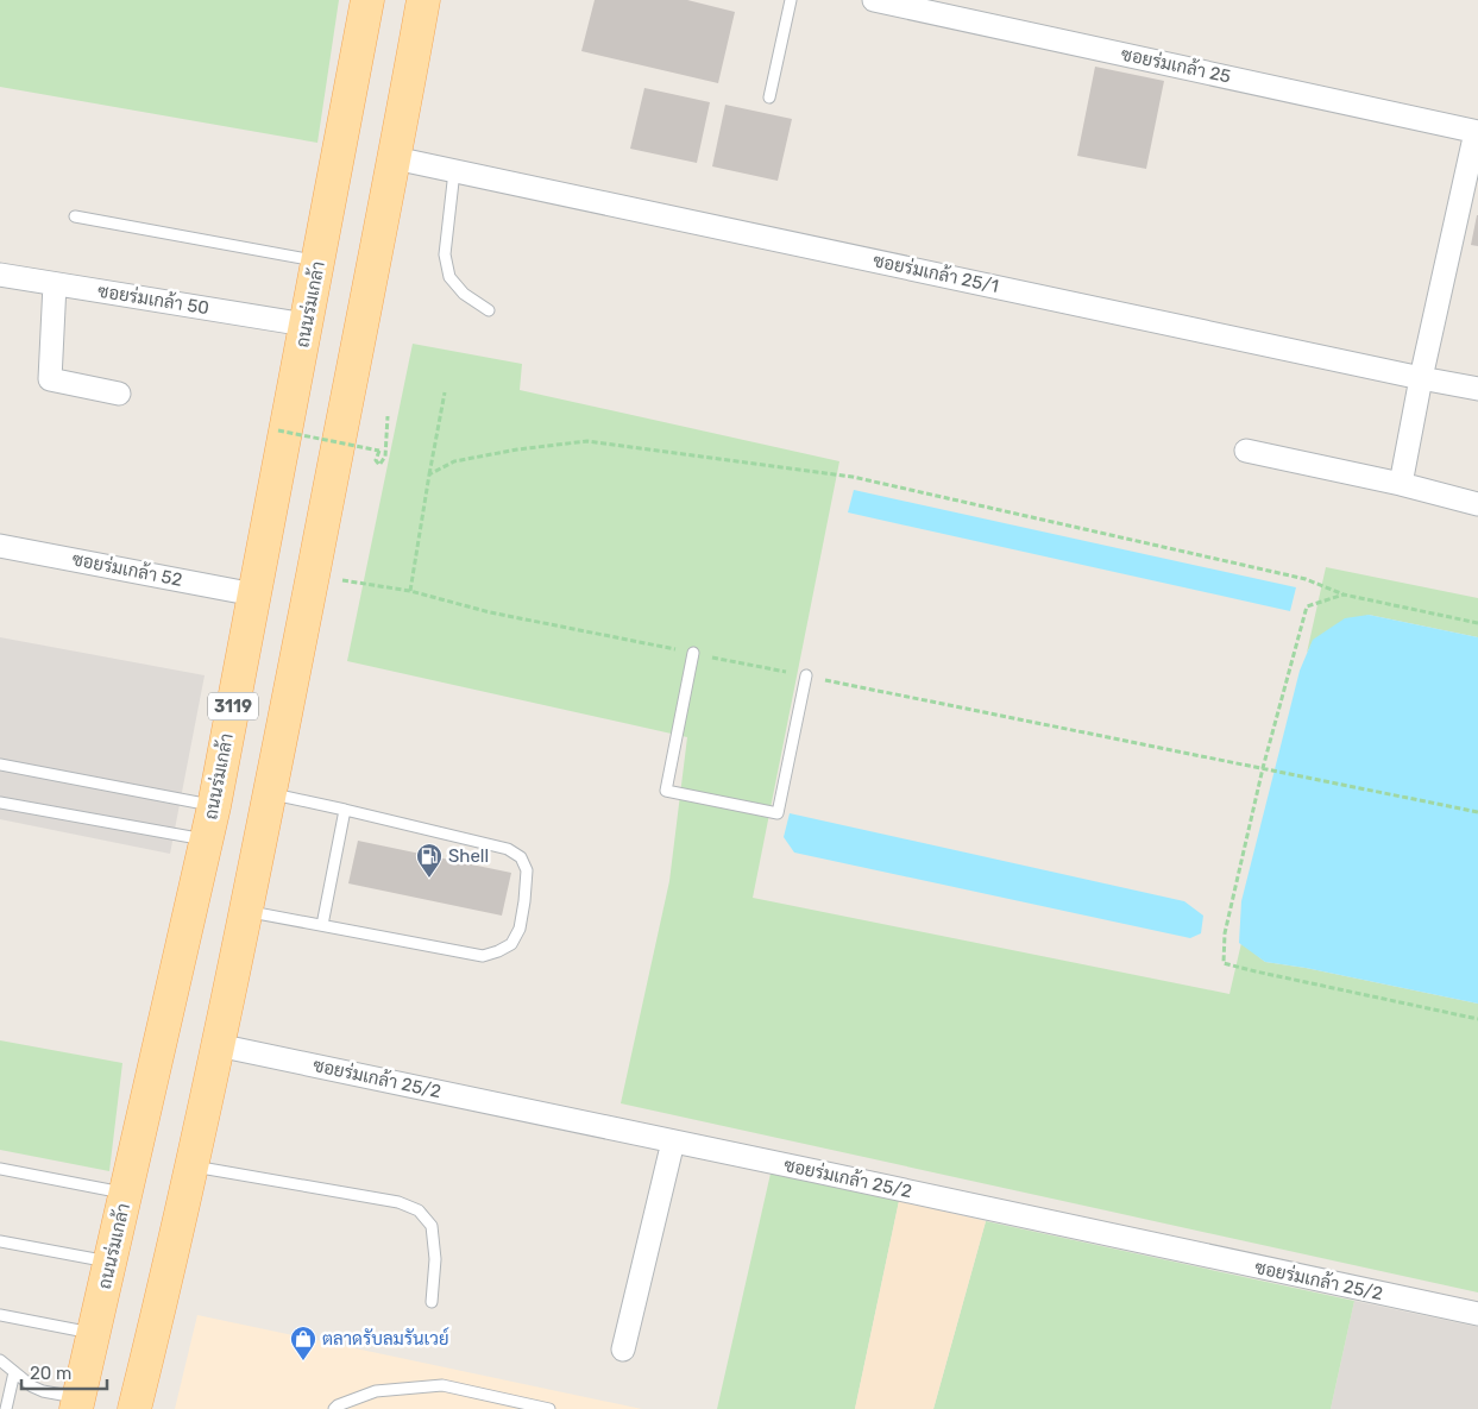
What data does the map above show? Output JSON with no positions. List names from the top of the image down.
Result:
{
  "streets": {
    "main road": ["ถนนร่มเกล้า", "3119"],
    "street": [
      "ซอยร่มเกล้า 25",
      "ซอยร่มเกล้า 25/1",
      "ซอยร่มเกล้า 50",
      "ซอยร่มเกล้า 52",
      "ซอยร่มเกล้า 25/2"
    ]
  },
  "crossings": [
    ["ซอยร่มเกล้า 25/1", "3119"],
    ["ซอยร่มเกล้า 50", "ถนนร่มเกล้า"],
    ["ถนนร่มเกล้า", "ซอยร่มเกล้า 52"],
    ["3119", "ซอยร่มเกล้า 25/2"]
  ],
  "places": {
    "fuel station": ["Shell"],
    "shop": ["ตลาดรับลมรันเวย์"]
  },
  "scale_bar": "20 m"
}
